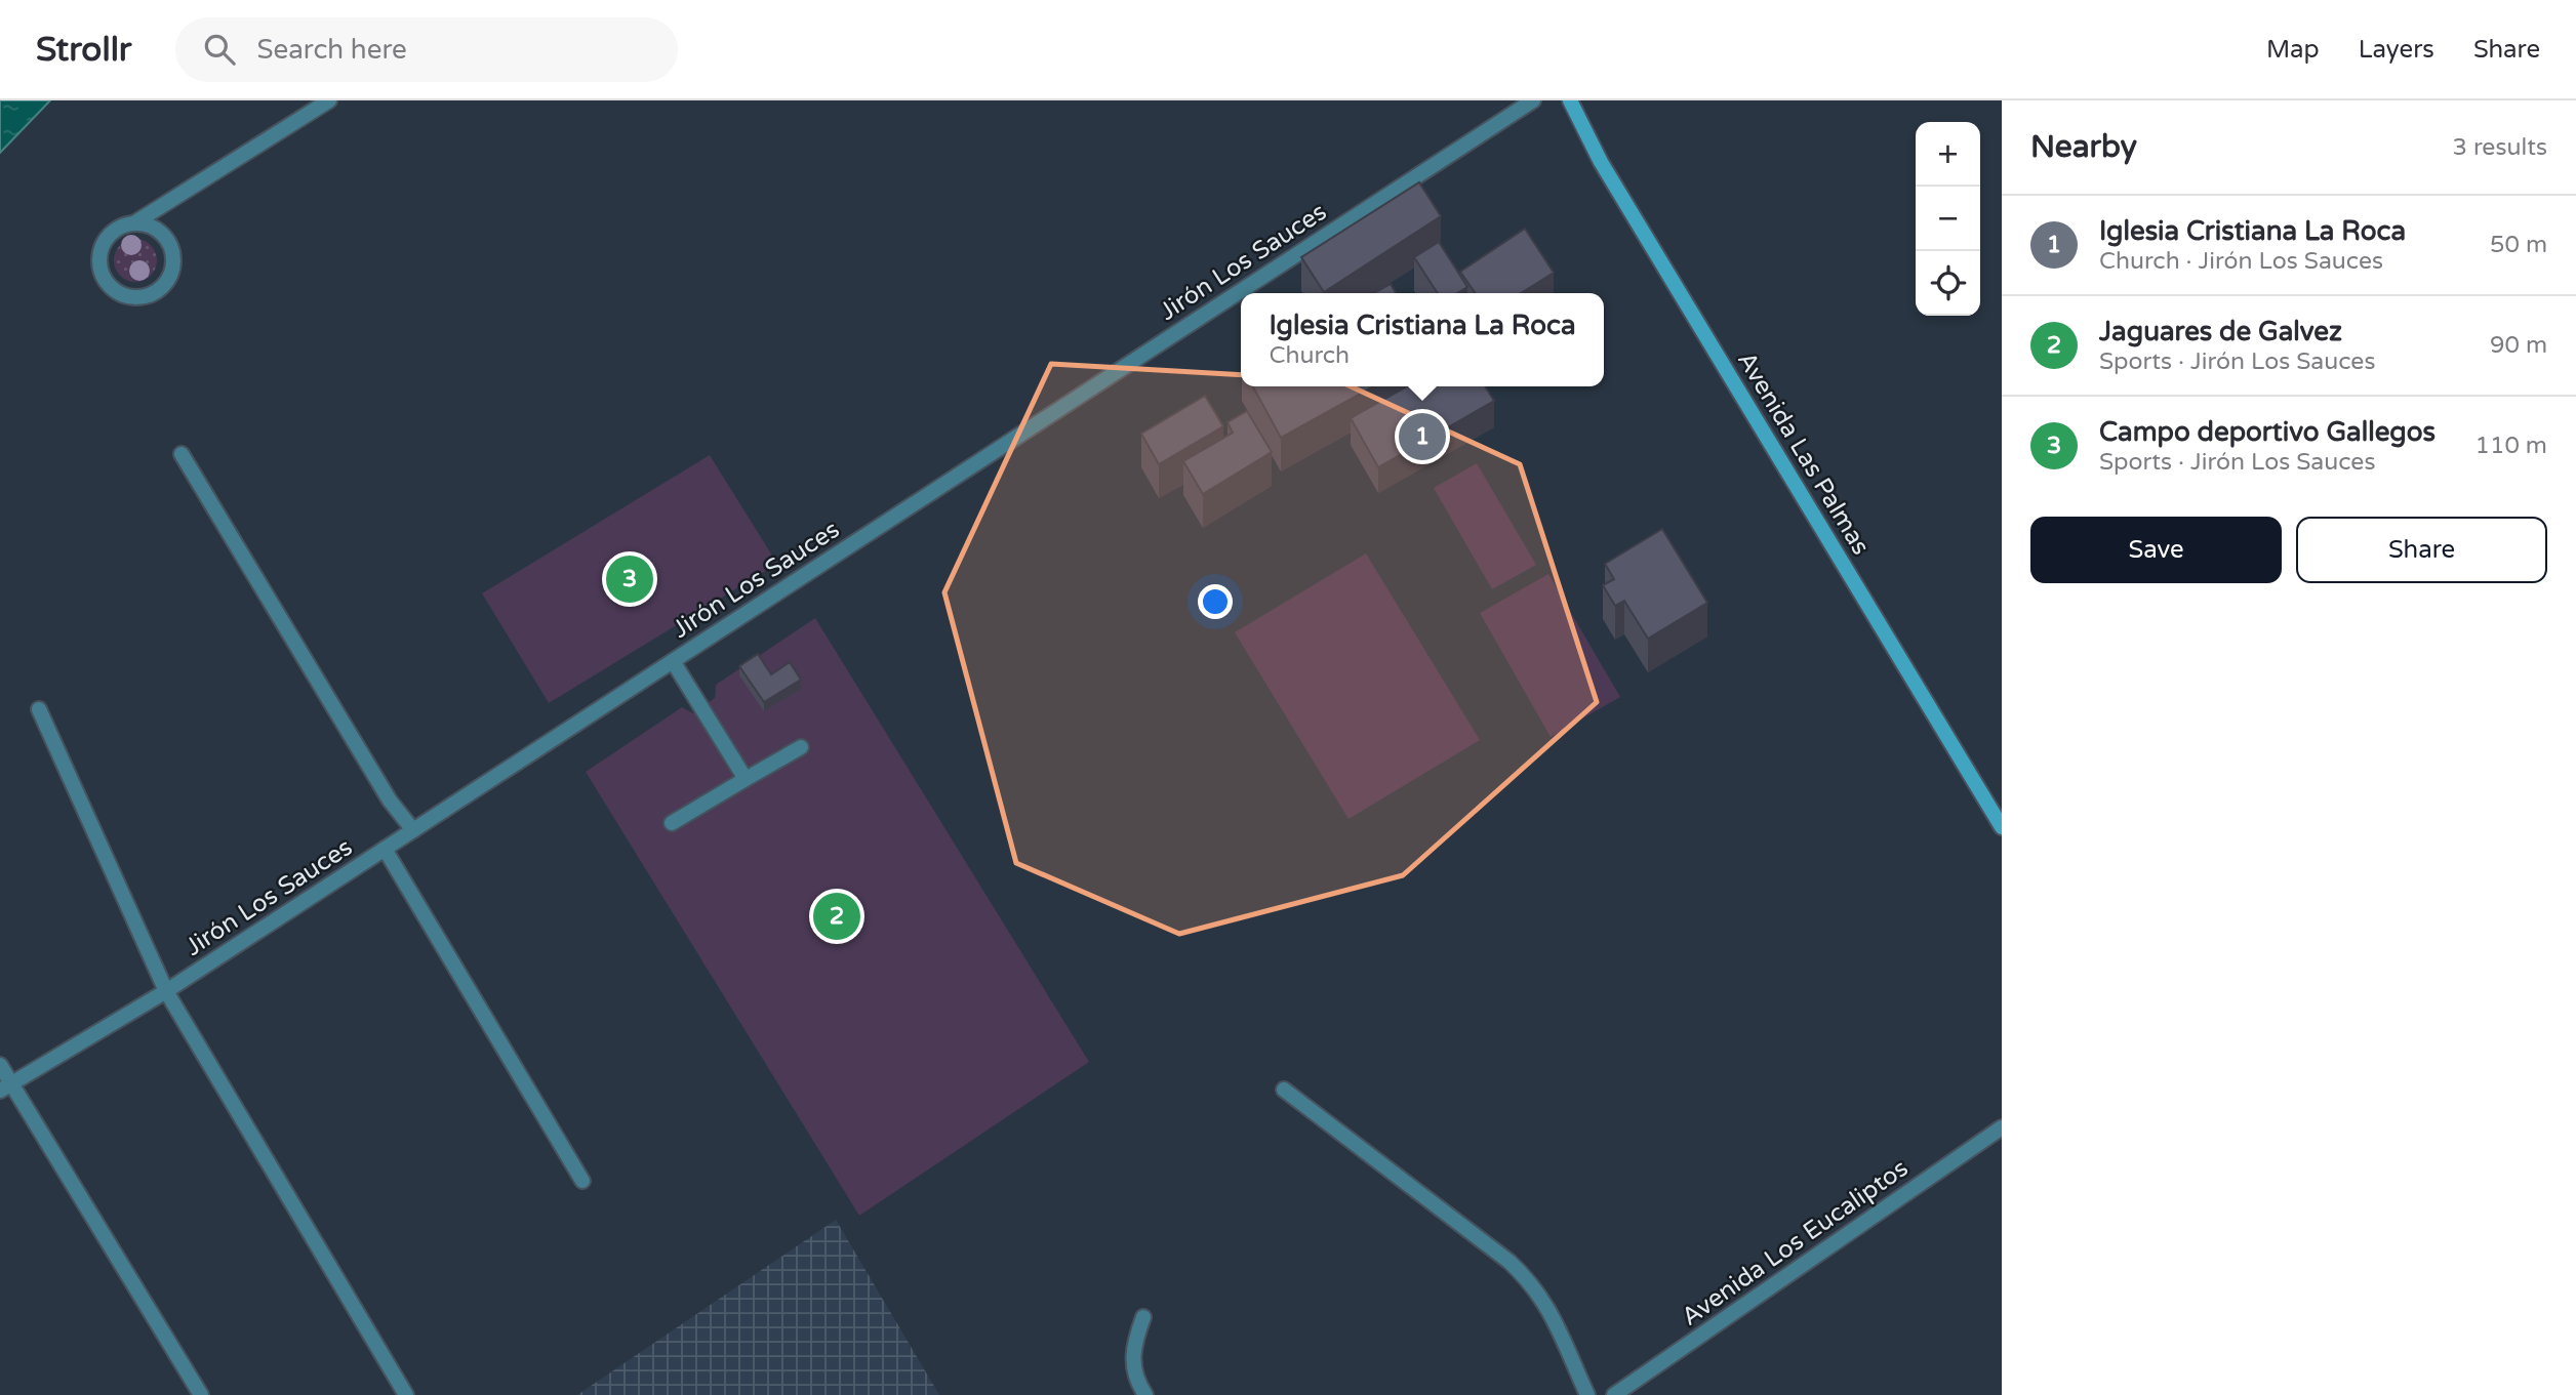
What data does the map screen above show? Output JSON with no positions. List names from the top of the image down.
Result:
{
  "streets": {
    "main road": ["Avenida Las Palmas"],
    "street": ["Jirón Los Sauces", "Avenida Los Eucaliptos"]
  },
  "page": {
    "header": "Strollr",
    "search": "Search here",
    "nav": ["Map", "Layers", "Share"],
    "heading": ["Nearby", "3 results"],
    "map_buttons": ["+", "−"],
    "list": [
      {
        "mark": "1",
        "name": "Iglesia Cristiana La Roca",
        "note": "Church · Jirón Los Sauces",
        "value": "50 m"
      },
      {
        "mark": "2",
        "name": "Jaguares de Galvez",
        "note": "Sports · Jirón Los Sauces",
        "value": "90 m"
      },
      {
        "mark": "3",
        "name": "Campo deportivo Gallegos",
        "note": "Sports · Jirón Los Sauces",
        "value": "110 m"
      }
    ],
    "popup": ["Iglesia Cristiana La Roca", "Church"],
    "pins": ["1", "3", "2"],
    "buttons": ["Save", "Share"]
  }
}
